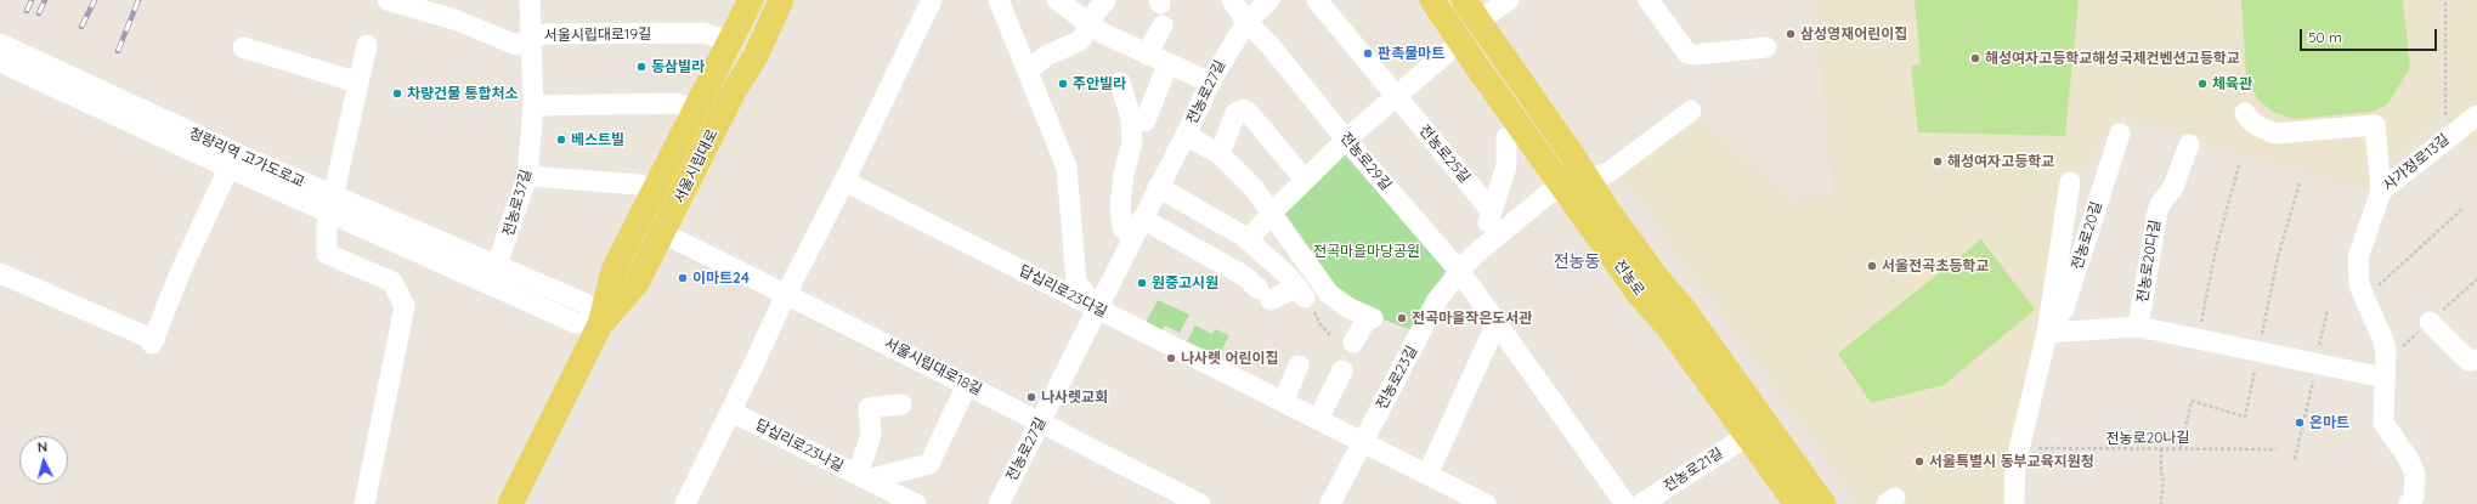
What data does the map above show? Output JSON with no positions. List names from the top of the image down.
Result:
{
  "streets": {
    "main road": ["서울시립대로", "전농로"],
    "street": [
      "서울시립대로19길",
      "전농로27길",
      "전농로25길",
      "청량리역 고가도로교",
      "전농로29길",
      "사가정로13길",
      "전농로37길",
      "전농로20길",
      "전농로20다길",
      "답십리로23다길",
      "서울시립대로18길",
      "전농로23길",
      "답십리로23나길",
      "전농로21길"
    ],
    "path": ["전농로20나길"]
  },
  "crossings": [
    ["서울시립대로19길", "서울시립대로"],
    ["서울시립대로19길", "전농로37길"],
    ["전농로27길", "전농로29길"],
    ["전농로27길", "답십리로23다길"],
    ["전농로27길", "서울시립대로18길"],
    ["청량리역 고가도로교", "전농로37길"],
    ["전농로29길", "전농로23길"],
    ["서울시립대로", "전농로37길"],
    ["서울시립대로", "서울시립대로18길"],
    ["전농로20길", "전농로20나길"],
    ["전농로", "전농로23길"],
    ["전농로", "전농로21길"],
    ["답십리로23다길", "전농로23길"]
  ],
  "districts": ["전농동"],
  "parks": ["전곡마을마당공원"],
  "places": [
    "삼성영재어린이집",
    "판촉물마트",
    "해성여자고등학교해성국제컨벤션고등학교",
    "동삼빌라",
    "주안빌라",
    "체육관",
    "차량건물 통합처소",
    "베스트빌",
    "해성여자고등학교",
    "서울전곡초등학교",
    "이마트24",
    "원중고시원",
    "전곡마을작은도서관",
    "나사렛 어린이집",
    "나사렛교회",
    "온마트",
    "서울특별시 동부교육지원청"
  ],
  "scale_bar": "50 m",
  "north": "top"
}
